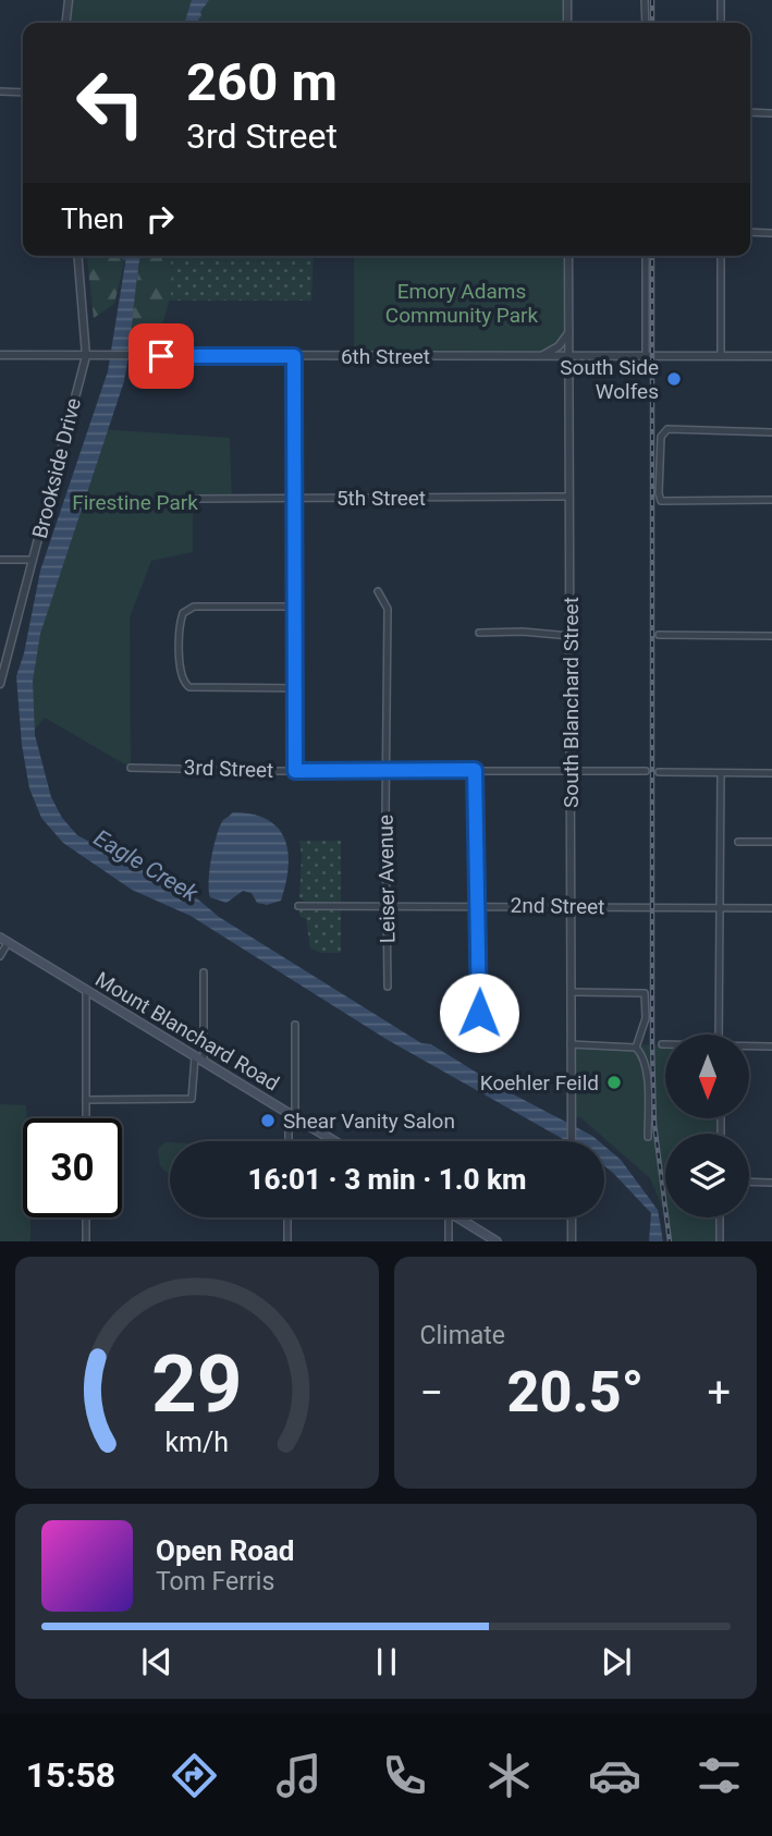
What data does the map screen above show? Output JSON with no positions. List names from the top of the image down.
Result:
{
  "streets": {
    "main road": ["Mount Blanchard Road"],
    "street": [
      "6th Street",
      "Brookside Drive",
      "5th Street",
      "South Blanchard Street",
      "3rd Street",
      "Leiser Avenue",
      "2nd Street"
    ]
  },
  "crossings": [
    ["6th Street", "Brookside Drive"],
    ["6th Street", "South Blanchard Street"],
    ["5th Street", "South Blanchard Street"],
    ["South Blanchard Street", "3rd Street"],
    ["South Blanchard Street", "2nd Street"],
    ["3rd Street", "Leiser Avenue"],
    ["Leiser Avenue", "2nd Street"]
  ],
  "water": ["Eagle Creek"],
  "parks": ["Emory Adams Community Park", "Firestine Park"],
  "places": ["South Side Wolfes", "Koehler Feild", "Shear Vanity Salon"],
  "north": "bottom",
  "page": {
    "turn": ["260 m", "3rd Street"],
    "then": "Then",
    "limit": "30",
    "trip": "16:01 · 3 min · 1.0 km",
    "tile": "Climate",
    "heat": ["−", "20.5°", "+"],
    "song": ["Open Road", "Tom Ferris"],
    "tabs": "15:58",
    "gauge": ["29", "km/h"]
  }
}
